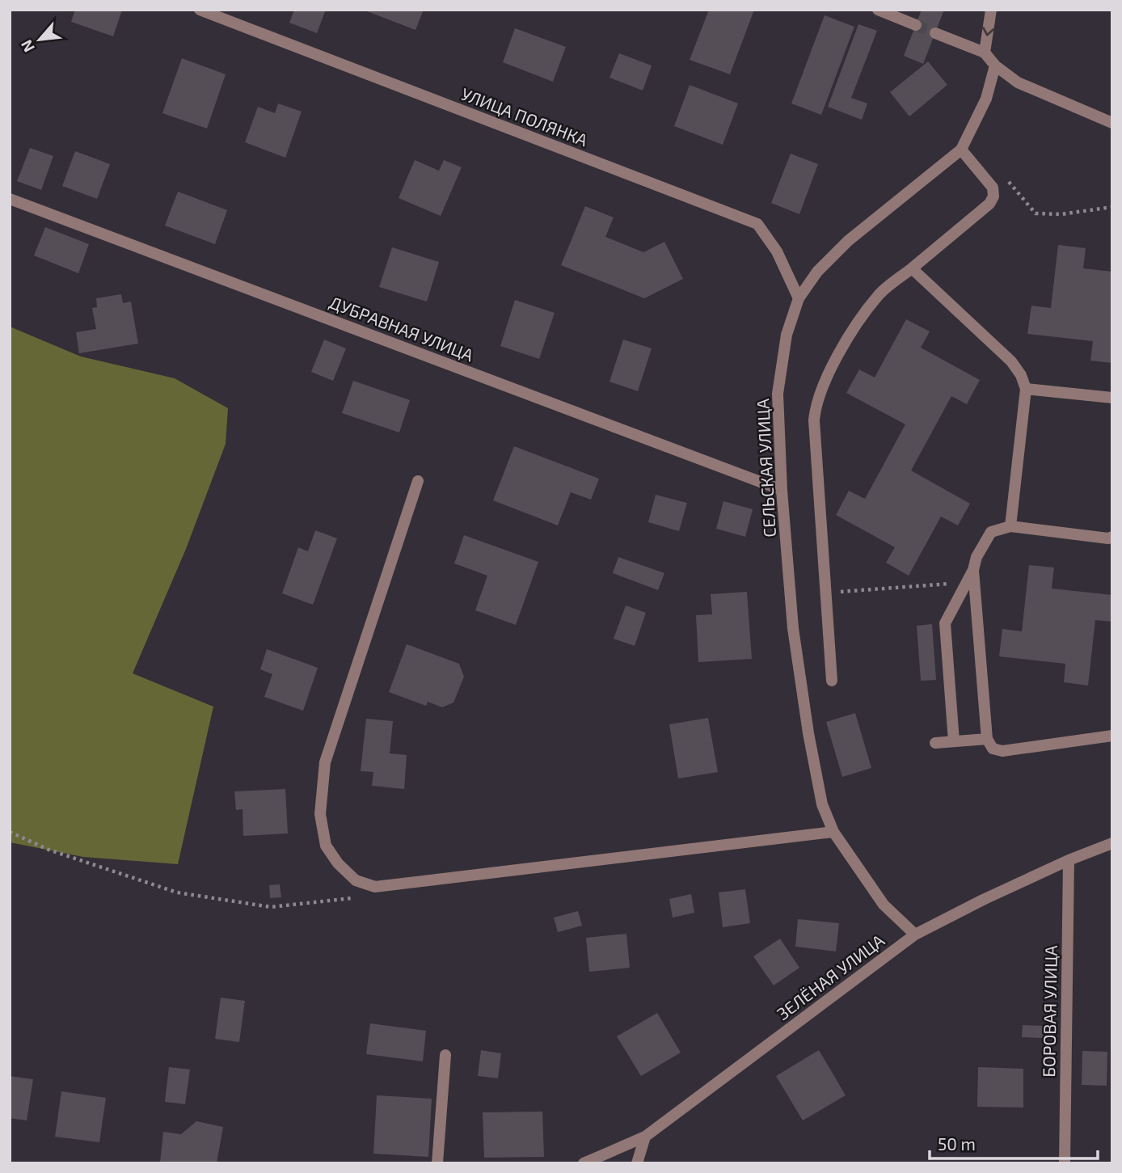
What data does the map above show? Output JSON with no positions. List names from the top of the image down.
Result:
{
  "streets": {
    "street": [
      "УЛИЦА ПОЛЯНКА",
      "ДУБРАВНАЯ УЛИЦА",
      "СЕЛЬСКАЯ УЛИЦА",
      "ЗЕЛЁНАЯ УЛИЦА",
      "БОРОВАЯ УЛИЦА"
    ]
  },
  "crossings": [
    ["УЛИЦА ПОЛЯНКА", "СЕЛЬСКАЯ УЛИЦА"],
    ["ДУБРАВНАЯ УЛИЦА", "СЕЛЬСКАЯ УЛИЦА"],
    ["СЕЛЬСКАЯ УЛИЦА", "ЗЕЛЁНАЯ УЛИЦА"],
    ["ЗЕЛЁНАЯ УЛИЦА", "БОРОВАЯ УЛИЦА"]
  ],
  "scale_bar": "50 m",
  "north": "bottom left"
}
